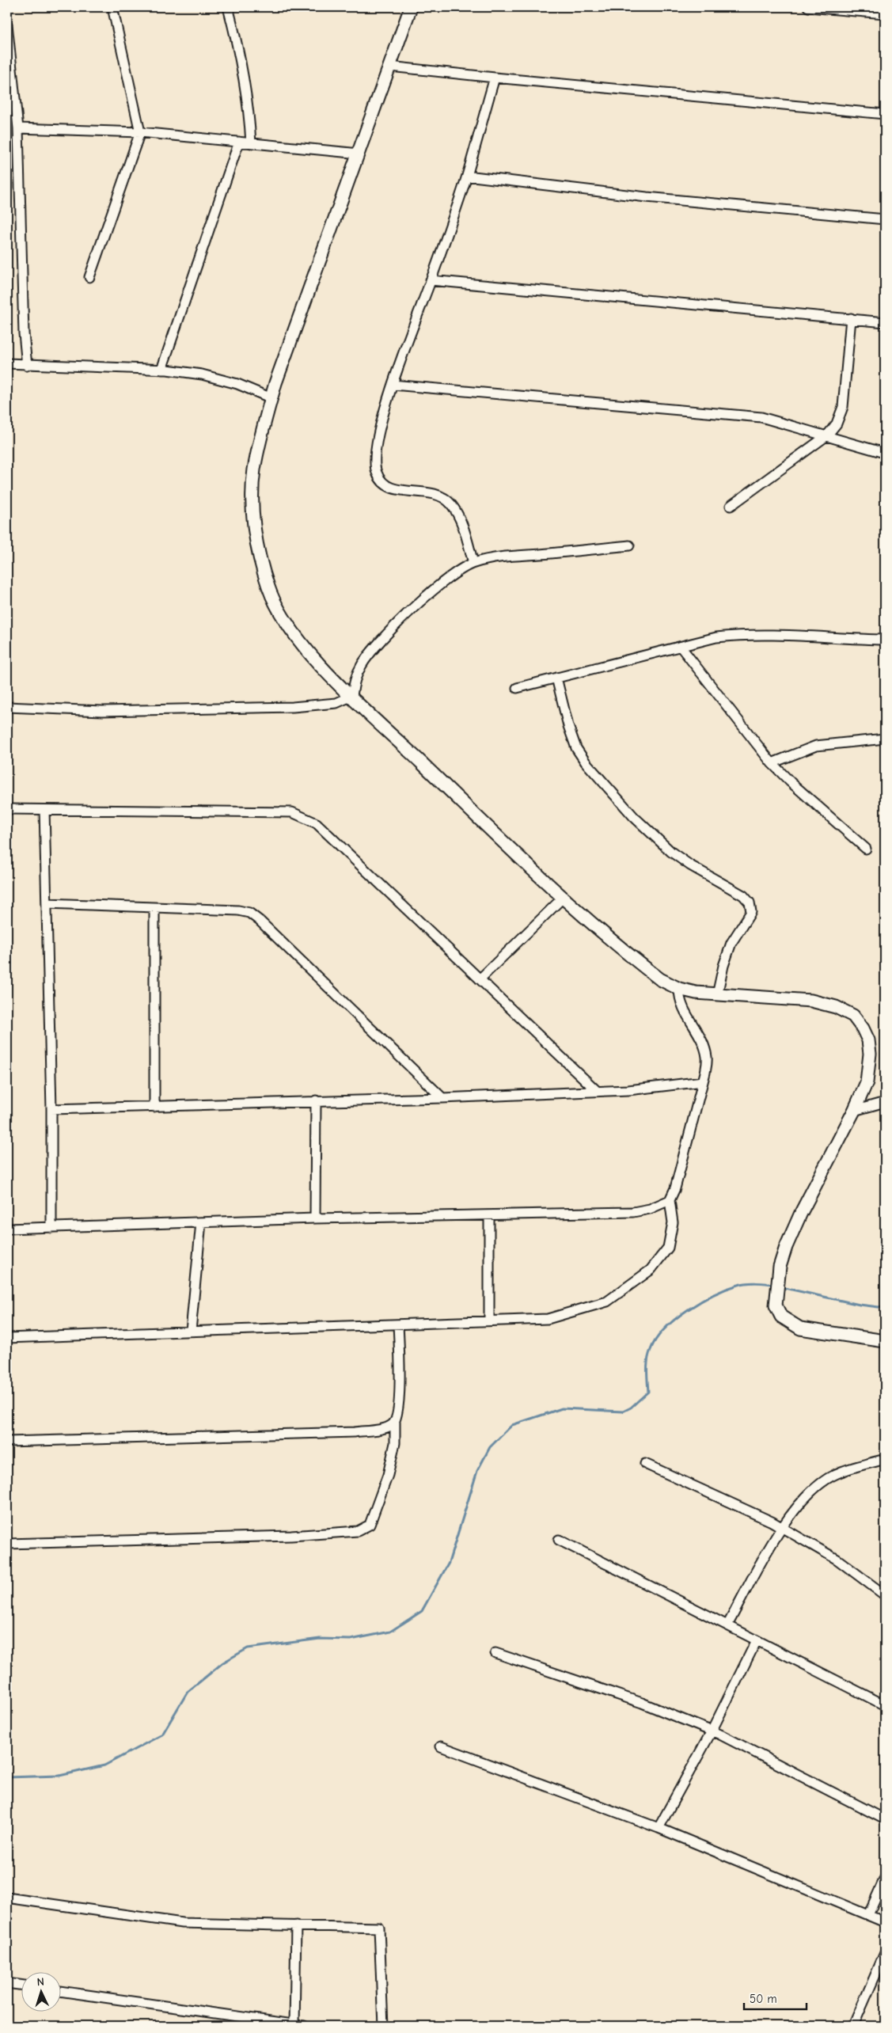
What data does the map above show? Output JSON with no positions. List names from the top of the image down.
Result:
{
  "scale_bar": "50 m",
  "north": "top"
}
